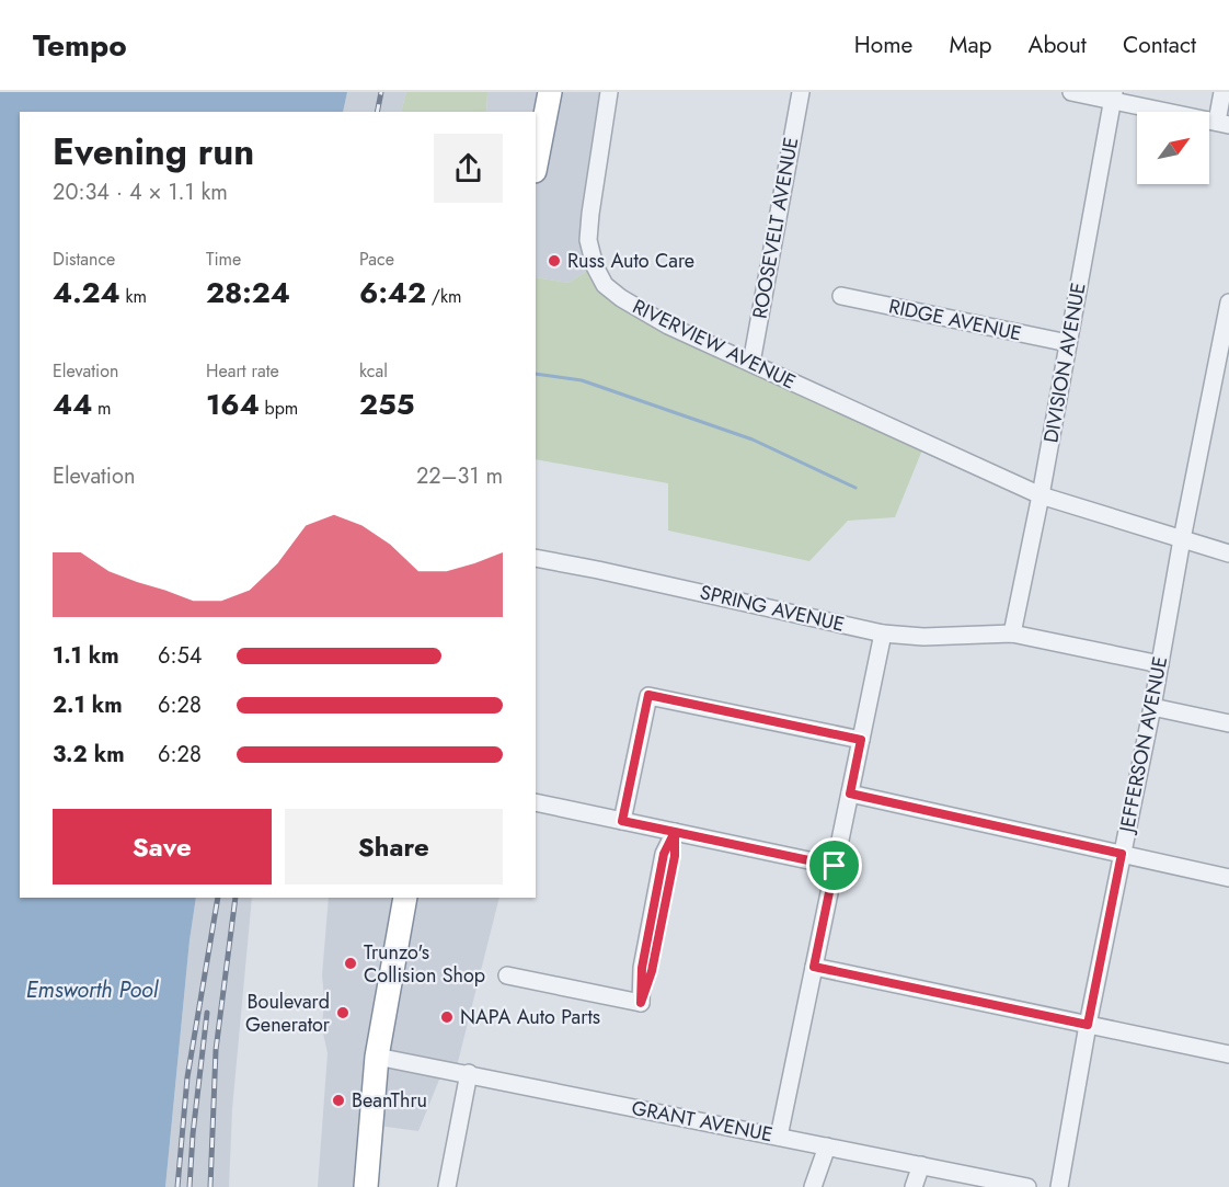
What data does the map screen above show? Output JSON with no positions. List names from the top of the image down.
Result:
{
  "streets": {
    "street": [
      "ROOSEVELT AVENUE",
      "RIDGE AVENUE",
      "RIVERVIEW AVENUE",
      "DIVISION AVENUE",
      "SPRING AVENUE",
      "JEFFERSON AVENUE",
      "GRANT AVENUE"
    ]
  },
  "crossings": [
    ["ROOSEVELT AVENUE", "RIVERVIEW AVENUE"],
    ["RIDGE AVENUE", "DIVISION AVENUE"],
    ["RIVERVIEW AVENUE", "DIVISION AVENUE"],
    ["RIVERVIEW AVENUE", "JEFFERSON AVENUE"],
    ["DIVISION AVENUE", "SPRING AVENUE"],
    ["SPRING AVENUE", "JEFFERSON AVENUE"]
  ],
  "water": ["Emsworth Pool"],
  "places": [
    "Russ Auto Care",
    "Trunzo's Collision Shop",
    "Boulevard Generator",
    "NAPA Auto Parts",
    "BeanThru"
  ],
  "north": "top right",
  "page": {
    "header": "Tempo",
    "nav": [
      "Home",
      "Map",
      "About",
      "Contact"
    ],
    "heading": ["Evening run", "20:34 · 4 × 1.1 km"],
    "stats": [
      ["Distance", "4.24 km"],
      ["Time", "28:24"],
      ["Pace", "6:42 /km"],
      ["Elevation", "44 m"],
      ["Heart rate", "164 bpm"],
      ["kcal", "255"]
    ],
    "chart": ["Elevation", "22–31 m"],
    "list": [
      {
        "name": "1.1 km",
        "note": "6:54"
      },
      {
        "name": "2.1 km",
        "note": "6:28"
      },
      {
        "name": "3.2 km",
        "note": "6:28"
      }
    ],
    "buttons": ["Save", "Share"]
  }
}
